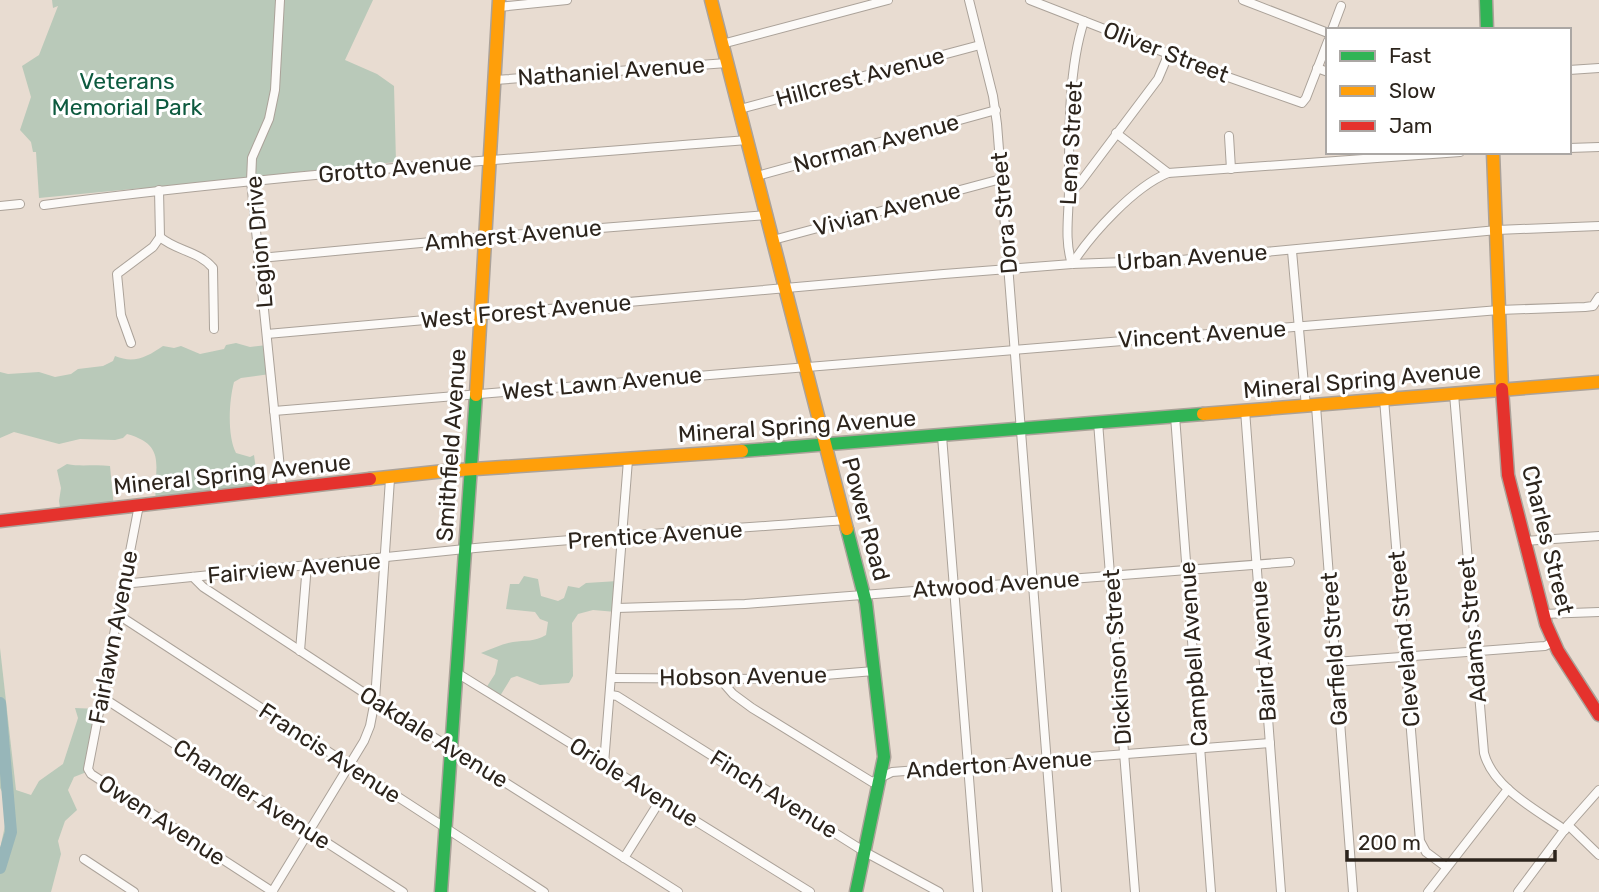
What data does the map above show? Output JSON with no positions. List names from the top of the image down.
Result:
{
  "streets": {
    "main road": [
      "Mineral Spring Avenue",
      "Smithfield Avenue",
      "Power Road",
      "Charles Street"
    ],
    "street": [
      "Oliver Street",
      "Nathaniel Avenue",
      "Hillcrest Avenue",
      "Norman Avenue",
      "Lena Street",
      "Grotto Avenue",
      "Vivian Avenue",
      "Dora Street",
      "Amherst Avenue",
      "Legion Drive",
      "Urban Avenue",
      "West Forest Avenue",
      "Vincent Avenue",
      "West Lawn Avenue",
      "Prentice Avenue",
      "Fairview Avenue",
      "Atwood Avenue",
      "Adams Street",
      "Fairlawn Avenue",
      "Cleveland Street",
      "Garfield Street",
      "Baird Avenue",
      "Campbell Avenue",
      "Dickinson Street",
      "Hobson Avenue",
      "Oakdale Avenue",
      "Francis Avenue",
      "Anderton Avenue",
      "Oriole Avenue",
      "Chandler Avenue",
      "Finch Avenue",
      "Owen Avenue"
    ]
  },
  "crossings": [
    ["Oliver Street", "Lena Street"],
    ["Nathaniel Avenue", "Smithfield Avenue"],
    ["Nathaniel Avenue", "Power Road"],
    ["Hillcrest Avenue", "Dora Street"],
    ["Hillcrest Avenue", "Power Road"],
    ["Norman Avenue", "Dora Street"],
    ["Norman Avenue", "Power Road"],
    ["Lena Street", "Urban Avenue"],
    ["Grotto Avenue", "Legion Drive"],
    ["Grotto Avenue", "Smithfield Avenue"],
    ["Grotto Avenue", "Power Road"],
    ["Vivian Avenue", "Dora Street"],
    ["Vivian Avenue", "Power Road"],
    ["Dora Street", "Urban Avenue"],
    ["Dora Street", "Vincent Avenue"],
    ["Dora Street", "Mineral Spring Avenue"],
    ["Dora Street", "Atwood Avenue"],
    ["Dora Street", "Anderton Avenue"],
    ["Amherst Avenue", "Legion Drive"],
    ["Amherst Avenue", "Smithfield Avenue"],
    ["Amherst Avenue", "Power Road"],
    ["Legion Drive", "West Forest Avenue"],
    ["Legion Drive", "Mineral Spring Avenue"],
    ["Legion Drive", "West Lawn Avenue"],
    ["Urban Avenue", "West Forest Avenue"],
    ["Urban Avenue", "Power Road"],
    ["Urban Avenue", "Charles Street"],
    ["Urban Avenue", "Garfield Street"],
    ["West Forest Avenue", "Smithfield Avenue"],
    ["West Forest Avenue", "Power Road"],
    ["Vincent Avenue", "West Lawn Avenue"],
    ["Vincent Avenue", "Power Road"],
    ["Vincent Avenue", "Charles Street"],
    ["Vincent Avenue", "Garfield Street"],
    ["Mineral Spring Avenue", "Smithfield Avenue"],
    ["Mineral Spring Avenue", "Power Road"],
    ["Mineral Spring Avenue", "Charles Street"],
    ["Mineral Spring Avenue", "Adams Street"],
    ["Mineral Spring Avenue", "Fairlawn Avenue"],
    ["Mineral Spring Avenue", "Cleveland Street"],
    ["Mineral Spring Avenue", "Garfield Street"],
    ["Mineral Spring Avenue", "Baird Avenue"],
    ["Mineral Spring Avenue", "Campbell Avenue"],
    ["Mineral Spring Avenue", "Dickinson Street"],
    ["West Lawn Avenue", "Smithfield Avenue"],
    ["West Lawn Avenue", "Power Road"],
    ["Smithfield Avenue", "Prentice Avenue"],
    ["Smithfield Avenue", "Fairview Avenue"],
    ["Smithfield Avenue", "Oakdale Avenue"],
    ["Smithfield Avenue", "Francis Avenue"],
    ["Smithfield Avenue", "Oriole Avenue"],
    ["Power Road", "Prentice Avenue"],
    ["Power Road", "Atwood Avenue"],
    ["Power Road", "Hobson Avenue"],
    ["Power Road", "Anderton Avenue"],
    ["Power Road", "Finch Avenue"],
    ["Prentice Avenue", "Fairview Avenue"],
    ["Fairview Avenue", "Fairlawn Avenue"],
    ["Fairview Avenue", "Oakdale Avenue"],
    ["Atwood Avenue", "Baird Avenue"],
    ["Atwood Avenue", "Campbell Avenue"],
    ["Atwood Avenue", "Dickinson Street"],
    ["Fairlawn Avenue", "Francis Avenue"],
    ["Fairlawn Avenue", "Chandler Avenue"],
    ["Fairlawn Avenue", "Owen Avenue"],
    ["Baird Avenue", "Anderton Avenue"],
    ["Campbell Avenue", "Anderton Avenue"],
    ["Dickinson Street", "Anderton Avenue"],
    ["Hobson Avenue", "Anderton Avenue"]
  ],
  "parks": ["Veterans Memorial Park"],
  "legend": ["Fast", "Slow", "Jam"],
  "scale_bar": "200 m"
}
